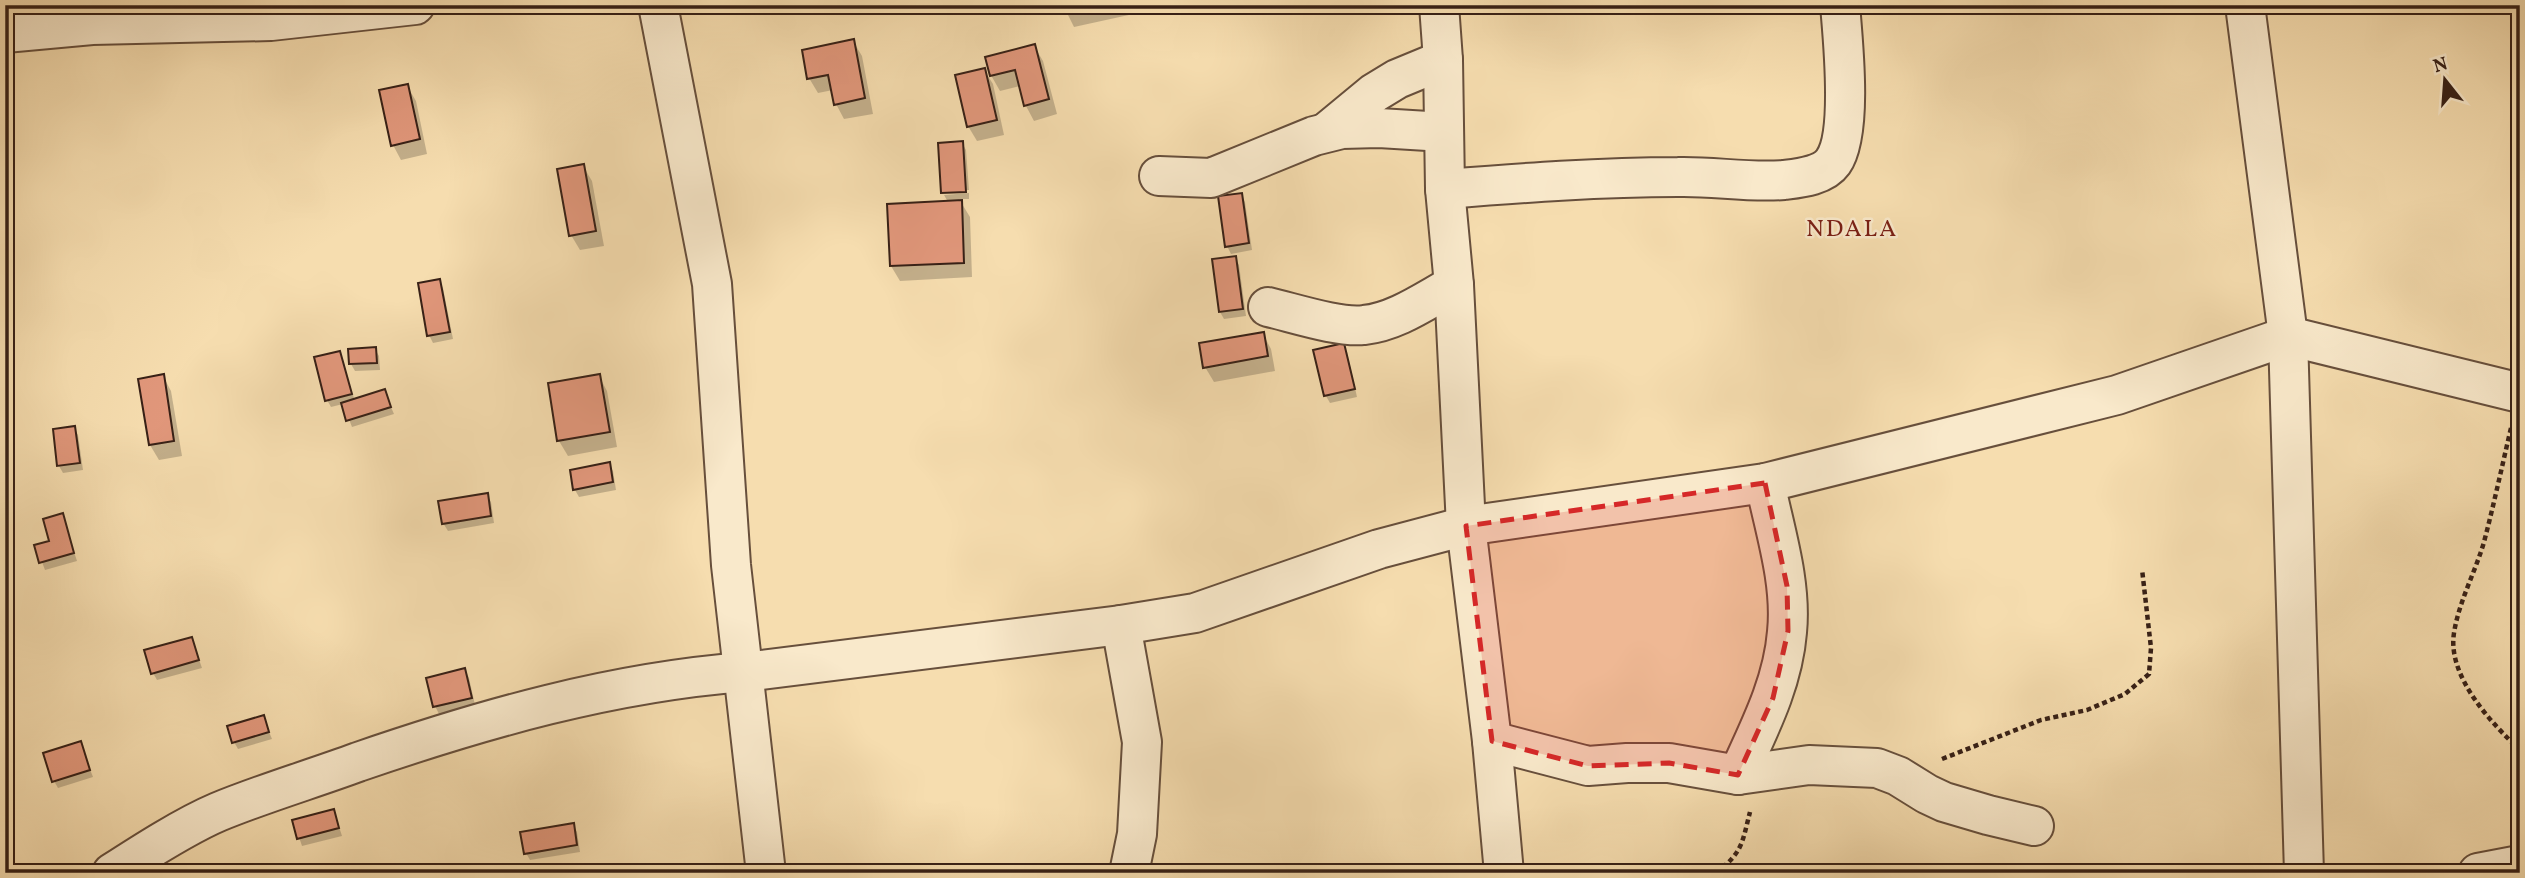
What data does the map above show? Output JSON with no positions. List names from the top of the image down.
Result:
{
  "districts": ["NDALA"],
  "north": "top"
}
